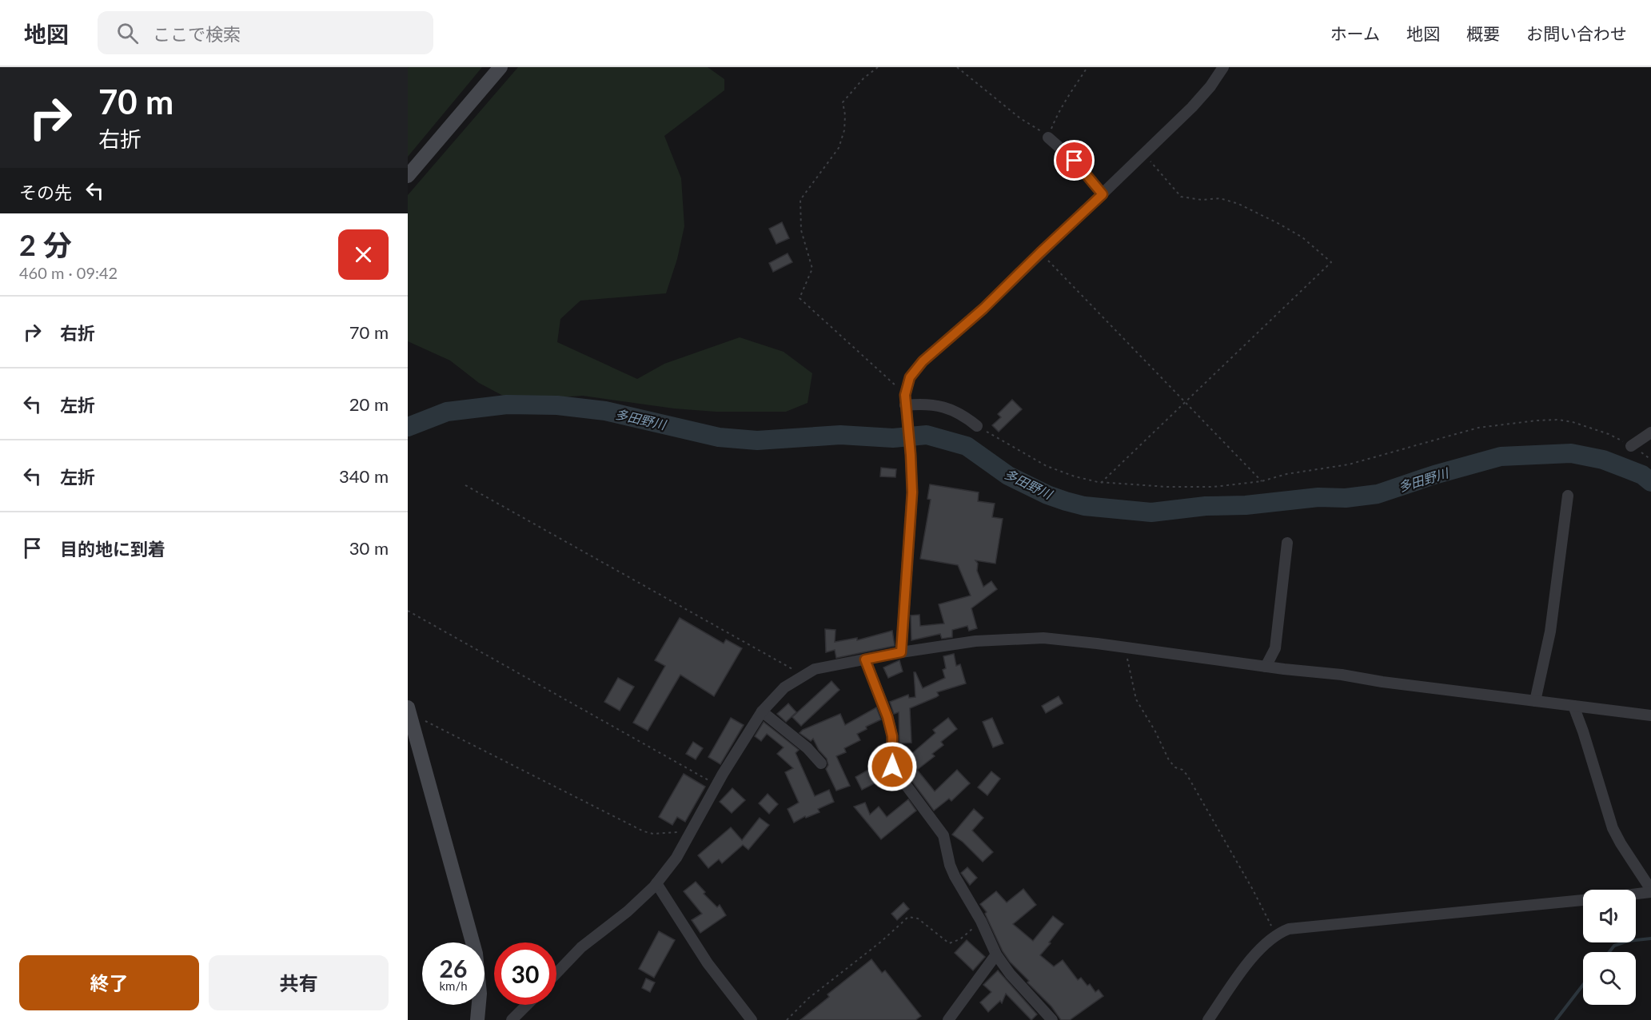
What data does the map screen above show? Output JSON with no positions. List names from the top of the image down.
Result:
{
  "water": ["多田野川"],
  "page": {
    "header": "地図",
    "search": "ここで検索",
    "nav": [
      "ホーム",
      "地図",
      "概要",
      "お問い合わせ"
    ],
    "turn": ["70 m", "右折"],
    "then": "その先",
    "heading": ["2 分", "460 m · 09:42"],
    "list": [
      {
        "name": "右折",
        "value": "70 m"
      },
      {
        "name": "左折",
        "value": "20 m"
      },
      {
        "name": "左折",
        "value": "340 m"
      },
      {
        "name": "目的地に到着",
        "value": "30 m"
      }
    ],
    "speed": "26 km/h",
    "limit": "30",
    "buttons": ["終了", "共有"]
  }
}
